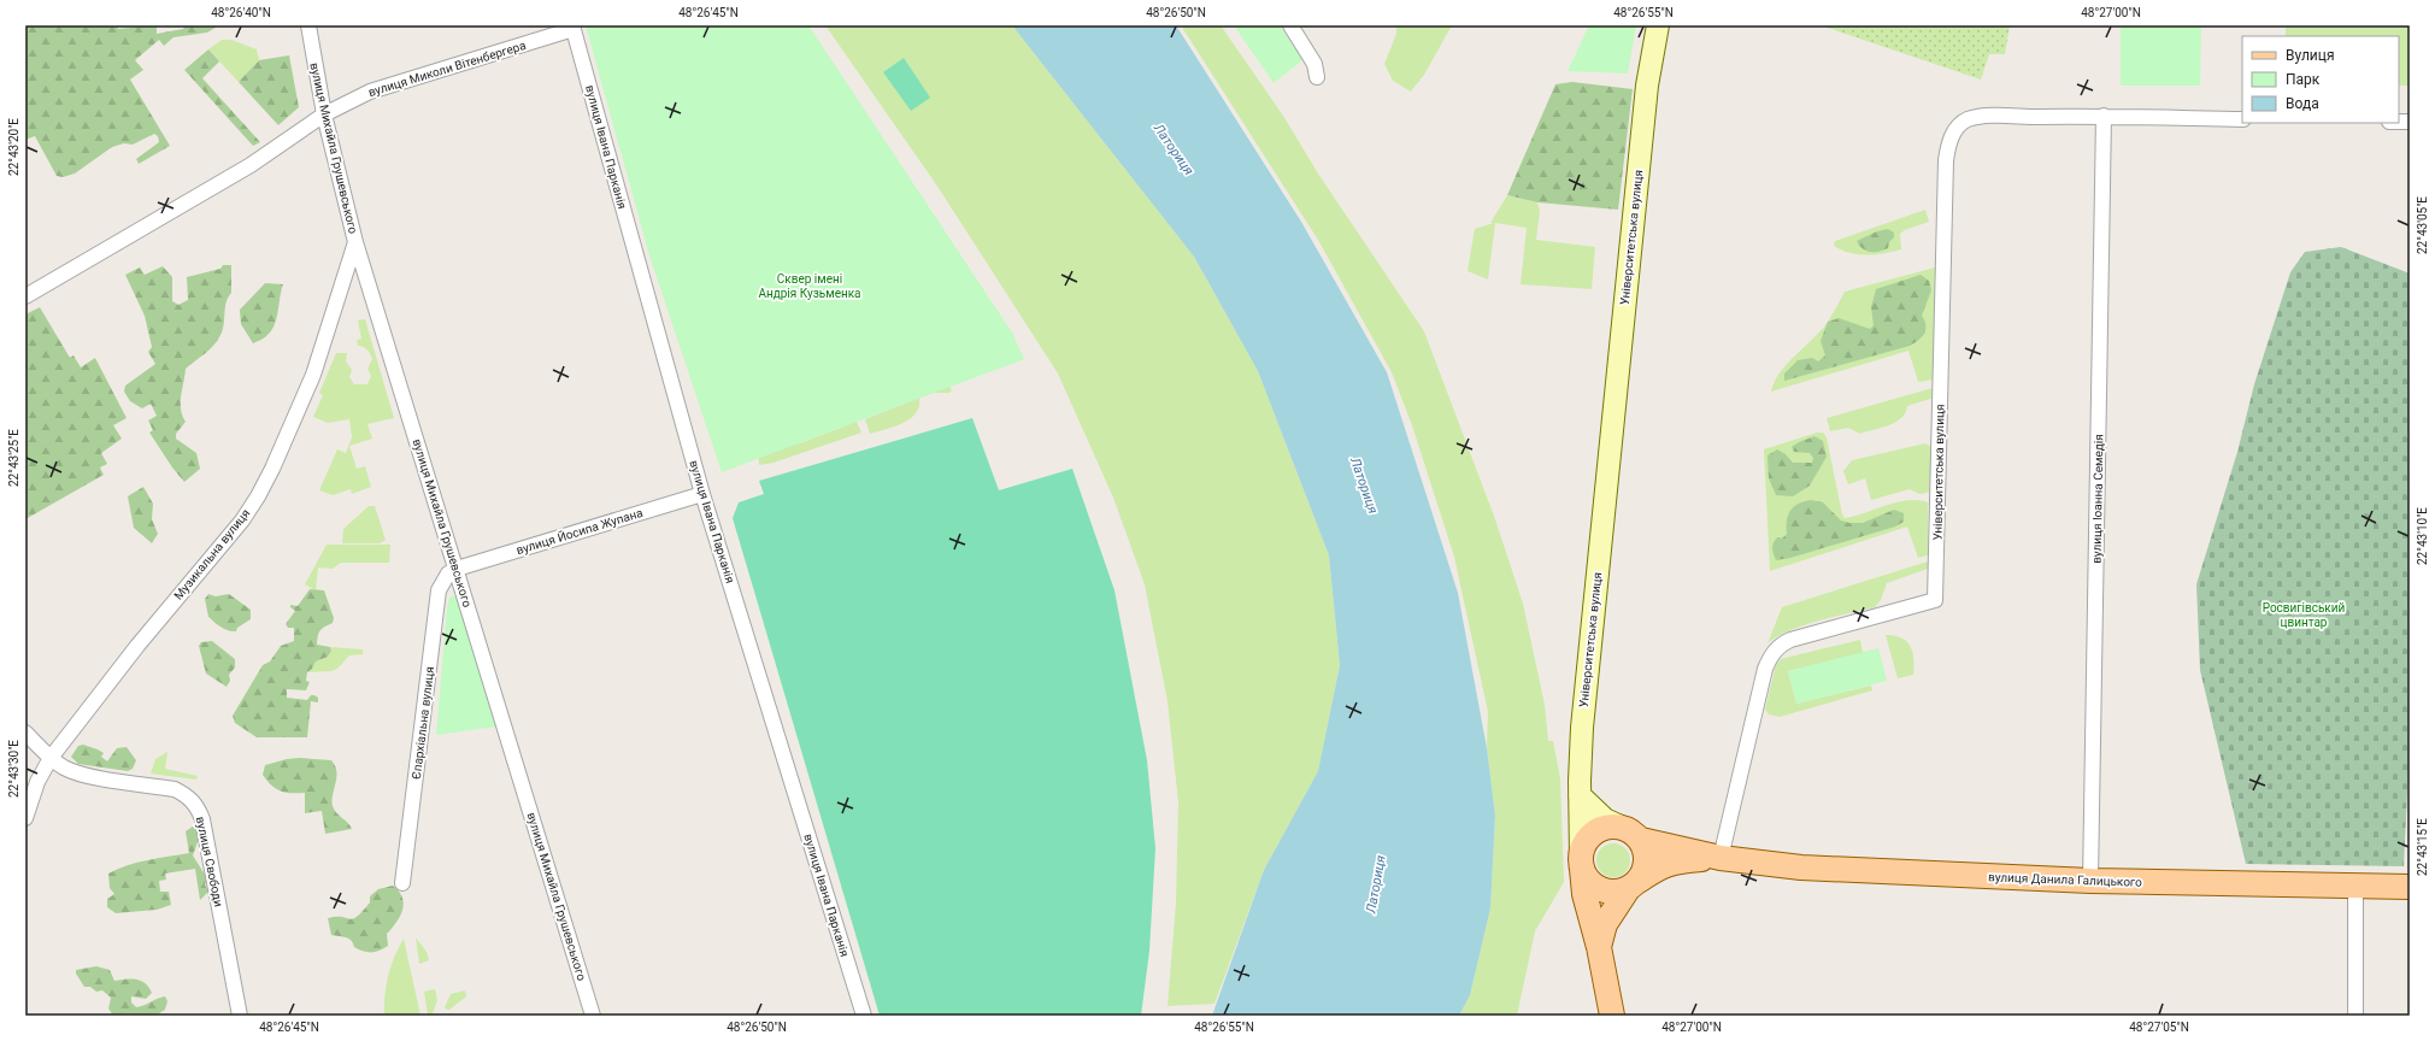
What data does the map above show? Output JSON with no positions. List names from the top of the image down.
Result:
{
  "streets": {
    "main road": ["Університетська вулиця", "вулиця Данила Галицького"],
    "street": [
      "вулиця Миколи Вітенбергера",
      "вулиця Івана Парканія",
      "вулиця Михайла Грушевського",
      "вулиця Іоанна Семедія",
      "вулиця Йосипа Жупана",
      "Музикальна вулиця",
      "Єпархіальна вулиця",
      "вулиця Свободи"
    ]
  },
  "crossings": [
    ["вулиця Миколи Вітенбергера", "вулиця Івана Парканія"],
    ["вулиця Миколи Вітенбергера", "вулиця Михайла Грушевського"],
    ["вулиця Івана Парканія", "вулиця Йосипа Жупана"],
    ["вулиця Михайла Грушевського", "вулиця Йосипа Жупана"],
    ["вулиця Михайла Грушевського", "Музикальна вулиця"],
    ["вулиця Михайла Грушевського", "Єпархіальна вулиця"],
    ["Університетська вулиця", "вулиця Іоанна Семедія"],
    ["Університетська вулиця", "вулиця Данила Галицького"],
    ["вулиця Іоанна Семедія", "вулиця Данила Галицького"],
    ["вулиця Йосипа Жупана", "Єпархіальна вулиця"],
    ["Музикальна вулиця", "вулиця Свободи"]
  ],
  "water": ["Латориця"],
  "parks": ["Сквер імені Андрія Кузьменка", "Росвигівський цвинтар"],
  "legend": ["Вулиця", "Парк", "Вода"],
  "coordinates": [
    "48°26'40\"N",
    "48°26'45\"N",
    "48°26'50\"N",
    "48°26'55\"N",
    "48°27'00\"N",
    "22°43'20\"E",
    "22°43'05\"E",
    "22°43'25\"E",
    "22°43'10\"E",
    "22°43'30\"E",
    "22°43'15\"E",
    "48°27'05\"N"
  ]
}
